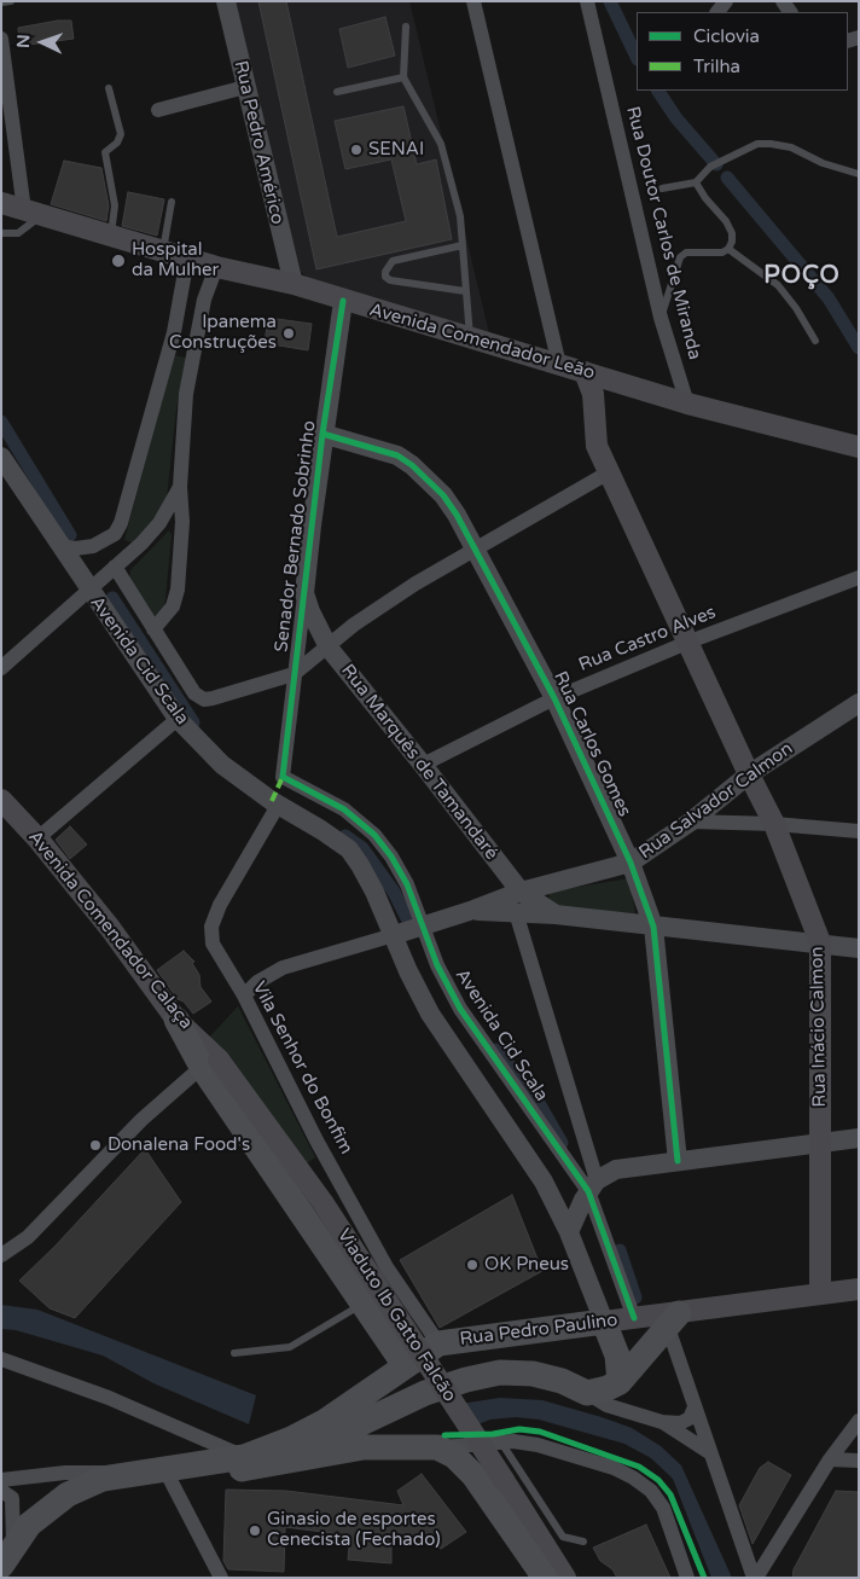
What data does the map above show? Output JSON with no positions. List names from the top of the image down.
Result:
{
  "streets": {
    "highway": ["Rua Pedro Paulino"],
    "main road": [
      "Avenida Comendador Leão",
      "Avenida Comendador Calaça",
      "Rua Inácio Calmon",
      "Viaduto Ib Gatto Falcão"
    ],
    "street": [
      "Rua Pedro Américo",
      "Rua Doutor Carlos de Miranda",
      "Senador Bernado Sobrinho",
      "Rua Castro Alves",
      "Avenida Cid Scala",
      "Rua Carlos Gomes",
      "Rua Marquês de Tamandaré",
      "Rua Salvador Calmon",
      "Vila Senhor do Bonfim"
    ]
  },
  "crossings": [
    ["Rua Pedro Américo", "Avenida Comendador Leão"],
    ["Rua Doutor Carlos de Miranda", "Avenida Comendador Leão"],
    ["Avenida Comendador Leão", "Senador Bernado Sobrinho"],
    ["Avenida Comendador Leão", "Rua Inácio Calmon"],
    ["Senador Bernado Sobrinho", "Avenida Cid Scala"],
    ["Senador Bernado Sobrinho", "Rua Carlos Gomes"],
    ["Senador Bernado Sobrinho", "Rua Marquês de Tamandaré"],
    ["Rua Castro Alves", "Rua Carlos Gomes"],
    ["Rua Castro Alves", "Rua Marquês de Tamandaré"],
    ["Rua Castro Alves", "Rua Inácio Calmon"],
    ["Avenida Cid Scala", "Rua Salvador Calmon"],
    ["Avenida Cid Scala", "Vila Senhor do Bonfim"],
    ["Avenida Cid Scala", "Rua Pedro Paulino"],
    ["Rua Carlos Gomes", "Rua Salvador Calmon"],
    ["Rua Marquês de Tamandaré", "Rua Salvador Calmon"],
    ["Rua Salvador Calmon", "Rua Inácio Calmon"],
    ["Rua Inácio Calmon", "Rua Pedro Paulino"],
    ["Vila Senhor do Bonfim", "Rua Pedro Paulino"]
  ],
  "districts": ["POÇO"],
  "places": [
    "SENAI",
    "Hospital da Mulher",
    "Ipanema Construções",
    "Donalena Food's",
    "OK Pneus",
    "Ginasio de esportes Cenecista (Fechado)"
  ],
  "legend": ["Ciclovia", "Trilha"],
  "north": "left"
}
